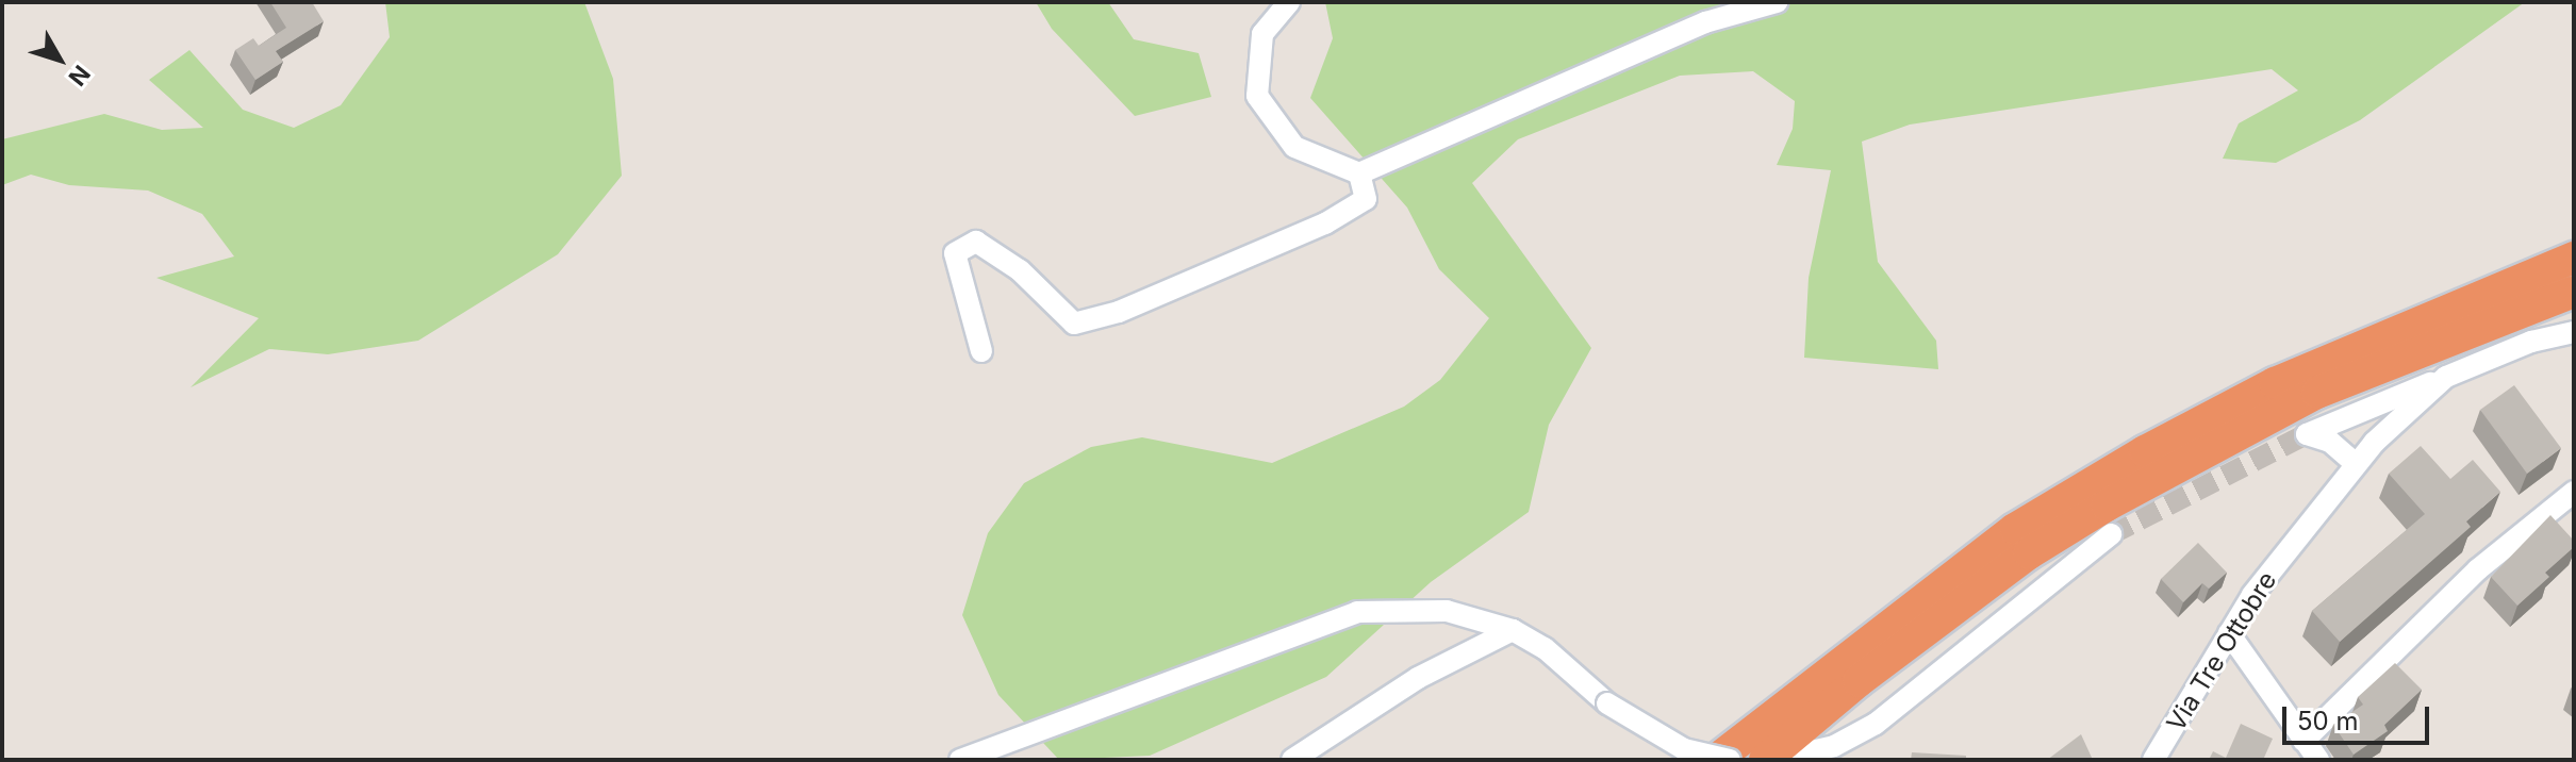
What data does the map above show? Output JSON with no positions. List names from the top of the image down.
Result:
{
  "streets": {
    "street": ["Via Tre Ottobre"]
  },
  "scale_bar": "50 m",
  "north": "bottom right"
}
